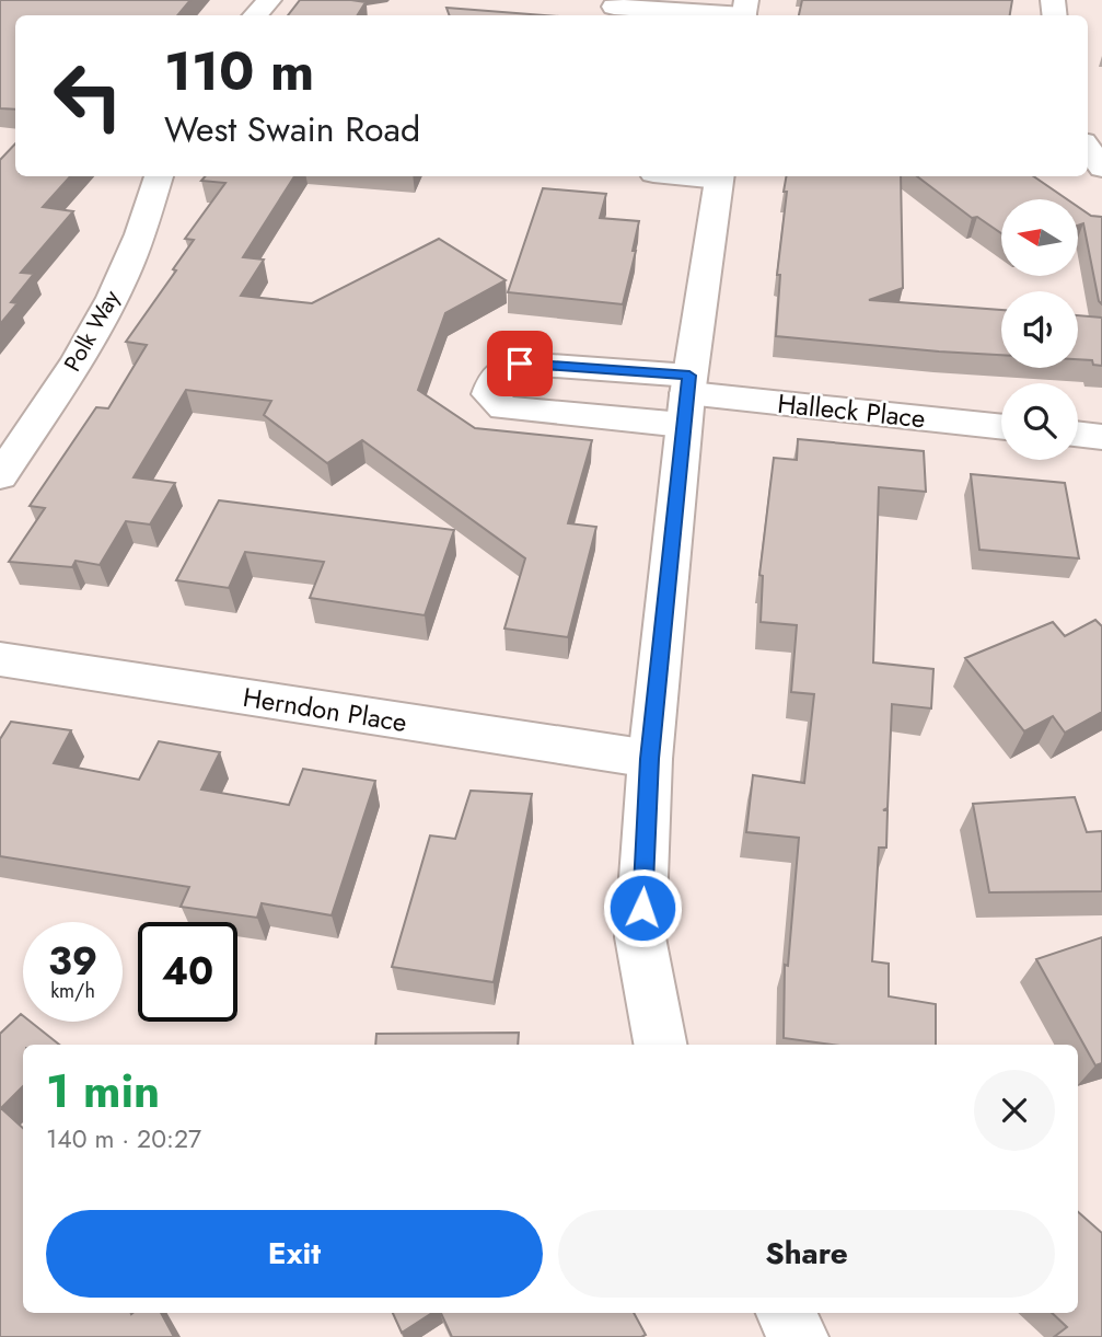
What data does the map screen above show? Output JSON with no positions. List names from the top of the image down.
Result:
{
  "streets": {
    "street": ["Polk Way", "Halleck Place", "Herndon Place"]
  },
  "north": "left",
  "page": {
    "turn": ["110 m", "West Swain Road"],
    "speed": "39 km/h",
    "limit": "40",
    "heading": ["1 min", "140 m · 20:27"],
    "buttons": ["Exit", "Share"]
  }
}
